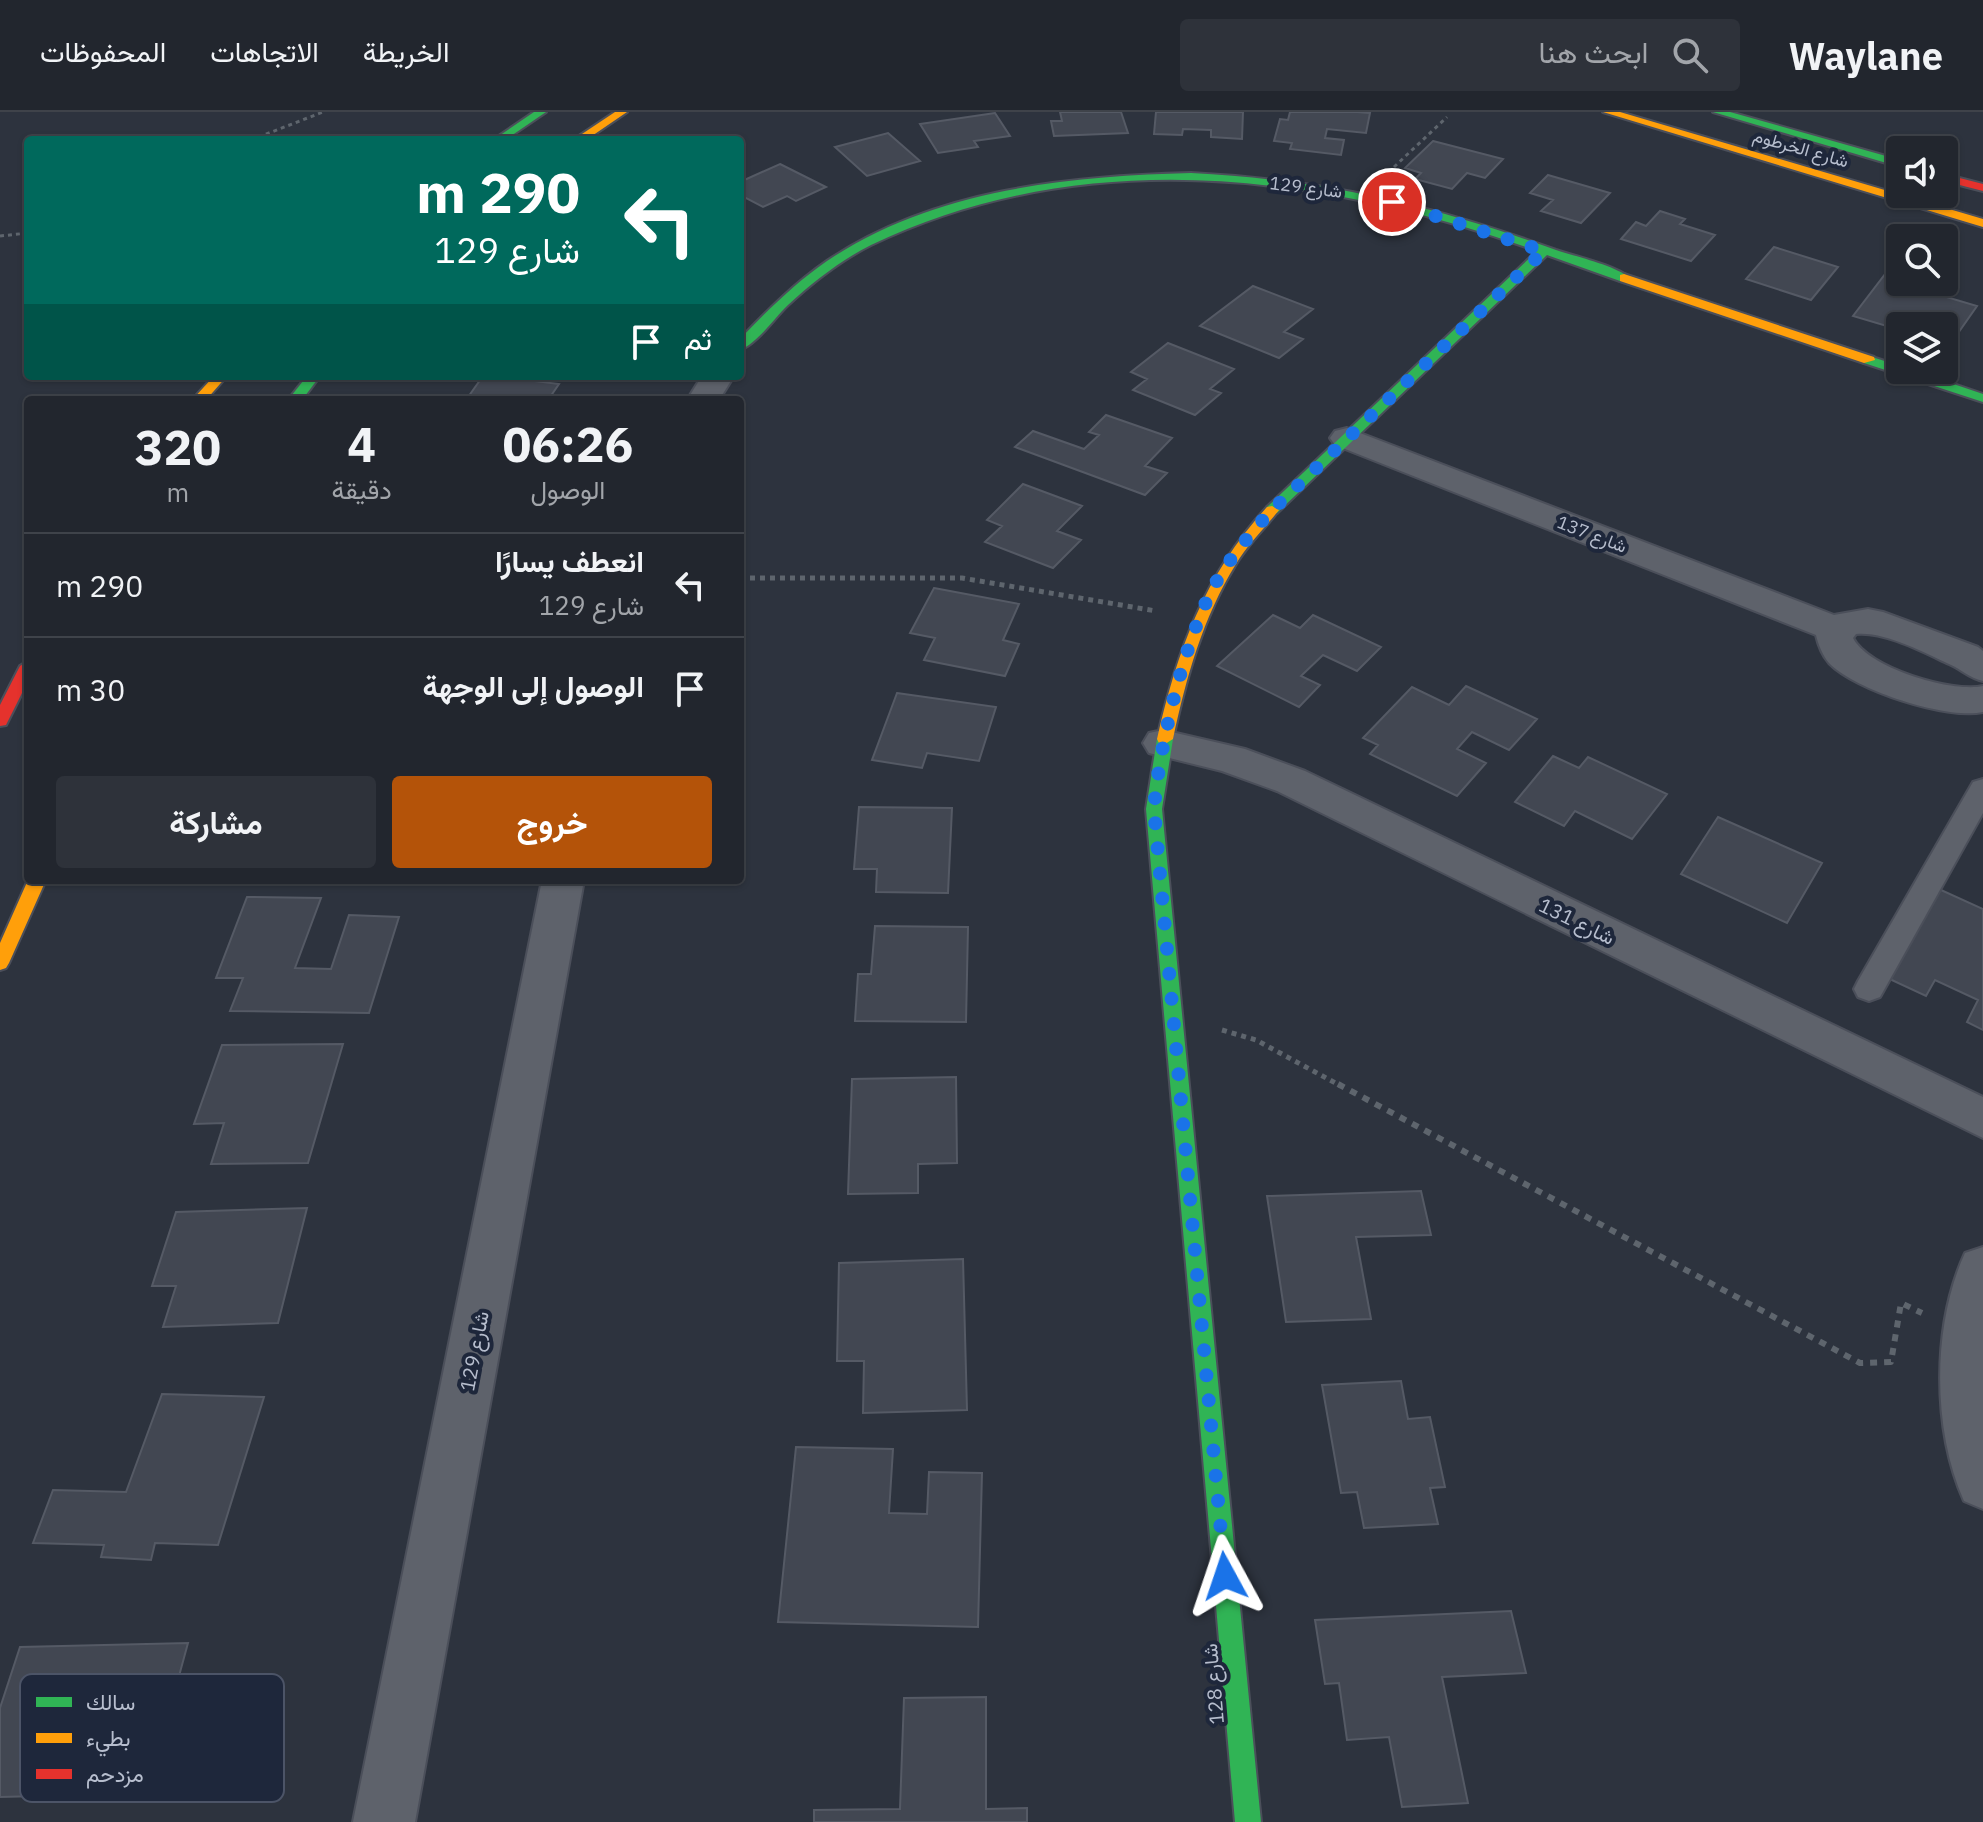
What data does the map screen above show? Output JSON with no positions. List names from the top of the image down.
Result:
{
  "streets": {
    "street": [
      "شارع الخرطوم",
      "شارع 129",
      "شارع 137",
      "شارع 131",
      "شارع 128"
    ]
  },
  "crossings": [
    ["شارع 129", "شارع 128"],
    ["شارع 137", "شارع 128"],
    ["شارع 131", "شارع 128"]
  ],
  "legend": ["سالك", "بطيء", "مزدحم"],
  "page": {
    "header": "Waylane",
    "search": "ابحث هنا",
    "nav": ["الخريطة", "الاتجاهات", "المحفوظات"],
    "turn": ["290 m", "شارع 129"],
    "then": "ثم",
    "eta": [
      "06:26",
      "الوصول",
      "4",
      "دقيقة",
      "320",
      "m"
    ],
    "list": [
      {
        "name": "انعطف يسارًا",
        "note": "شارع 129",
        "value": "290 m"
      },
      {
        "name": "الوصول إلى الوجهة",
        "value": "30 m"
      }
    ],
    "buttons": ["خروج", "مشاركة"]
  }
}
